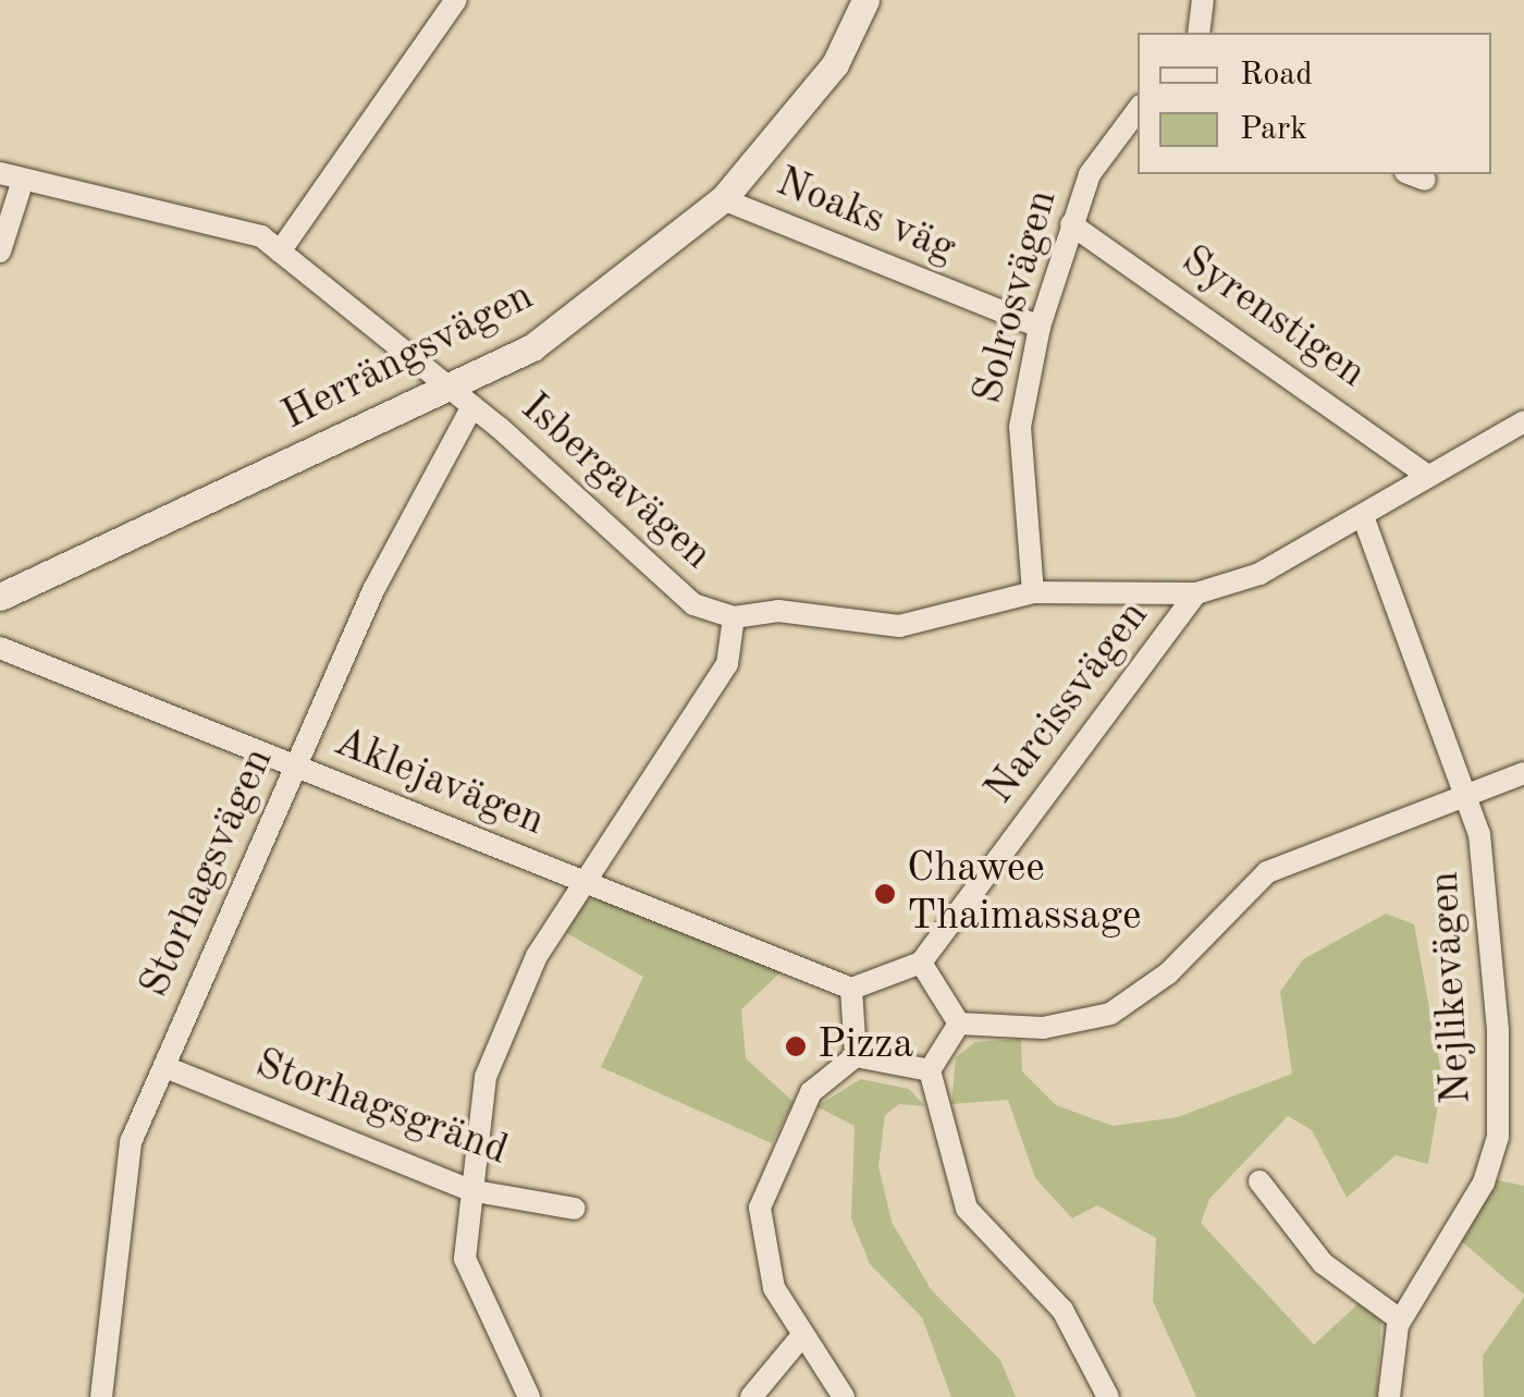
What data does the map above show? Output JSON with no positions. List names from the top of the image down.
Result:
{
  "streets": {
    "street": [
      "Noaks väg",
      "Solrosvägen",
      "Syrenstigen",
      "Herrängsvägen",
      "Isbergavägen",
      "Narcissvägen",
      "Aklejavägen",
      "Storhagsvägen",
      "Nejlikevägen",
      "Storhagsgränd"
    ]
  },
  "crossings": [
    ["Noaks väg", "Solrosvägen"],
    ["Noaks väg", "Herrängsvägen"],
    ["Solrosvägen", "Syrenstigen"],
    ["Solrosvägen", "Isbergavägen"],
    ["Syrenstigen", "Isbergavägen"],
    ["Herrängsvägen", "Isbergavägen"],
    ["Isbergavägen", "Narcissvägen"],
    ["Isbergavägen", "Storhagsvägen"],
    ["Isbergavägen", "Nejlikevägen"],
    ["Aklejavägen", "Storhagsvägen"],
    ["Storhagsvägen", "Storhagsgränd"]
  ],
  "places": ["Chawee Thaimassage", "Pizza"],
  "legend": ["Road", "Park"]
}
